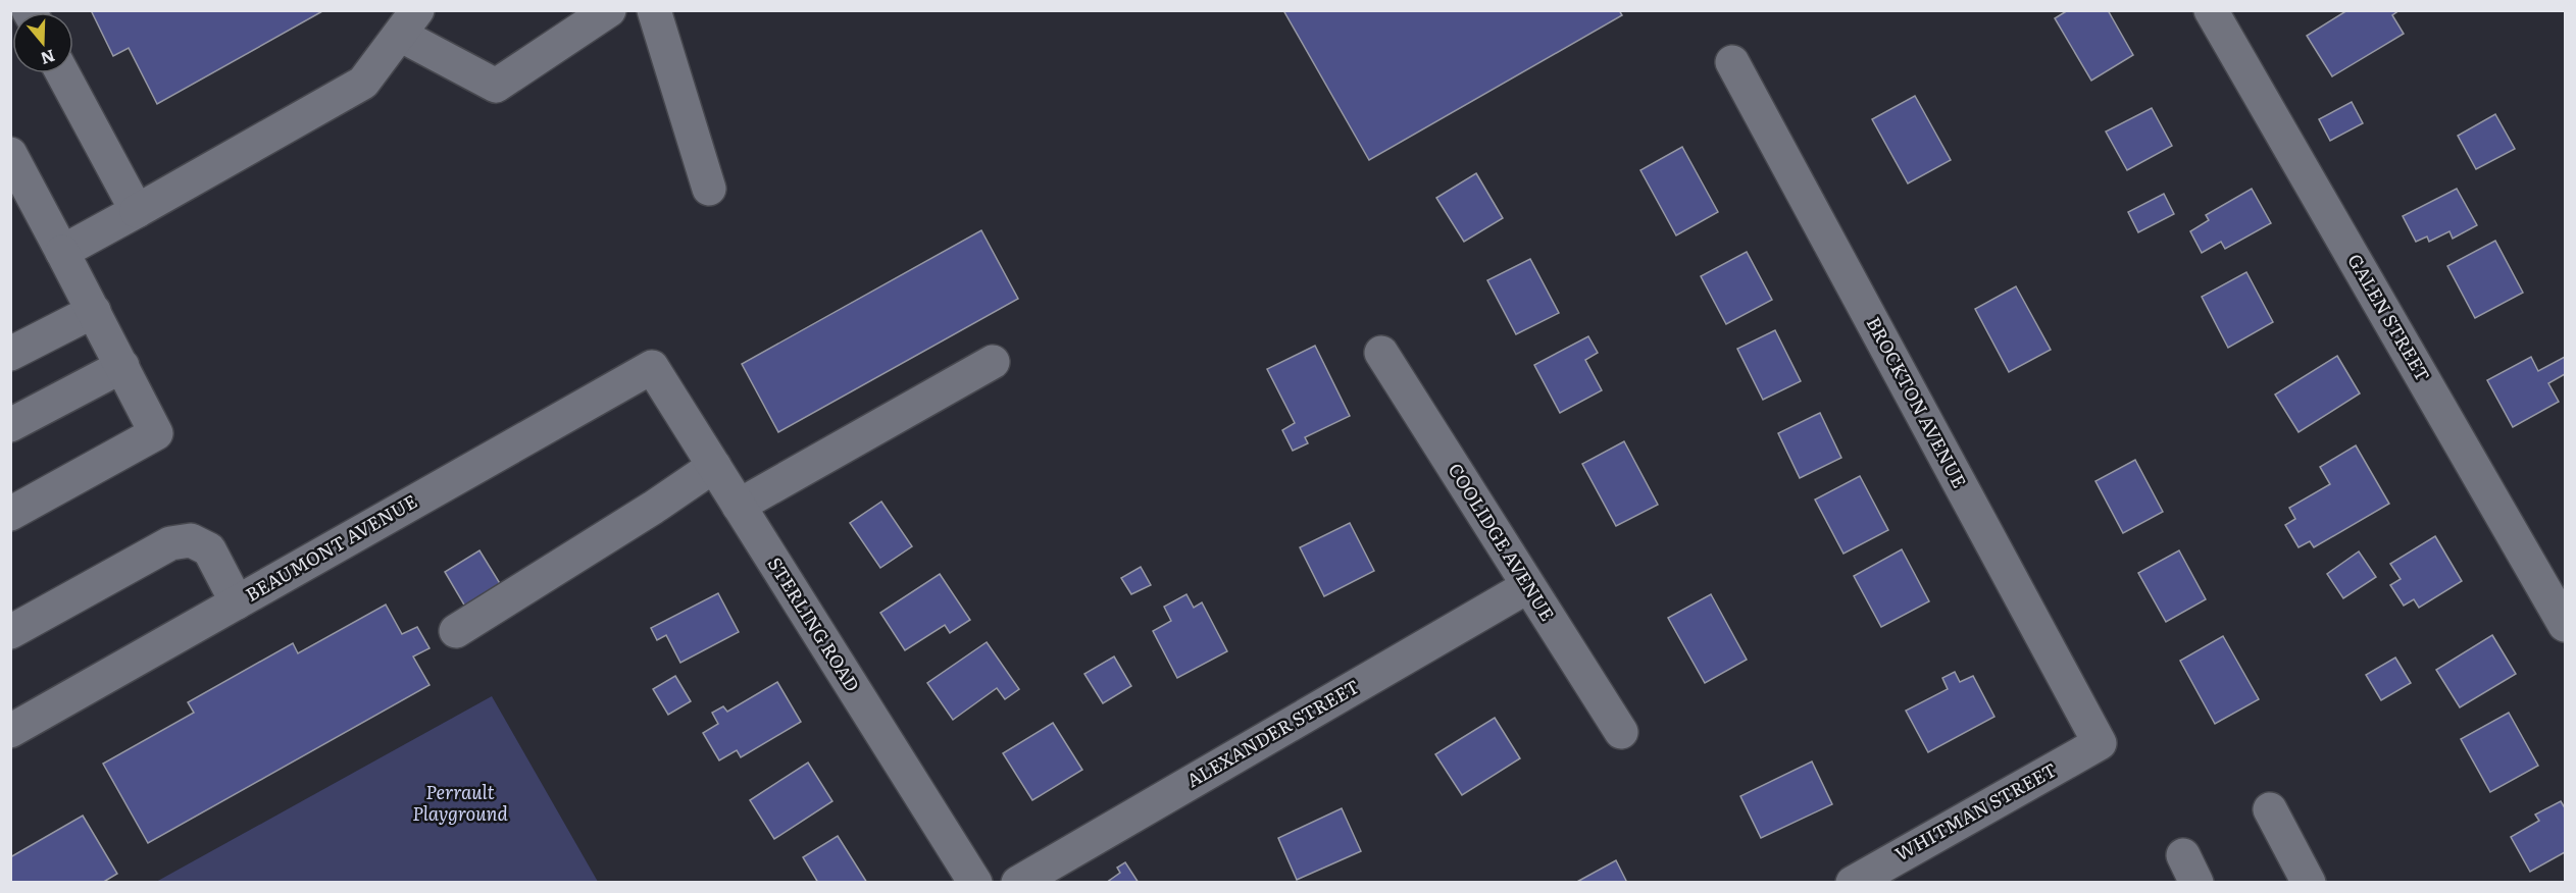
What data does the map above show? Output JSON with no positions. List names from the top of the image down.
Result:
{
  "streets": {
    "street": [
      "GALEN STREET",
      "BROCKTON AVENUE",
      "COOLIDGE AVENUE",
      "BEAUMONT AVENUE",
      "STERLING ROAD",
      "ALEXANDER STREET",
      "WHITMAN STREET"
    ]
  },
  "crossings": [
    ["BROCKTON AVENUE", "WHITMAN STREET"],
    ["COOLIDGE AVENUE", "ALEXANDER STREET"],
    ["BEAUMONT AVENUE", "STERLING ROAD"]
  ],
  "parks": ["Perrault Playground"],
  "north": "bottom"
}
